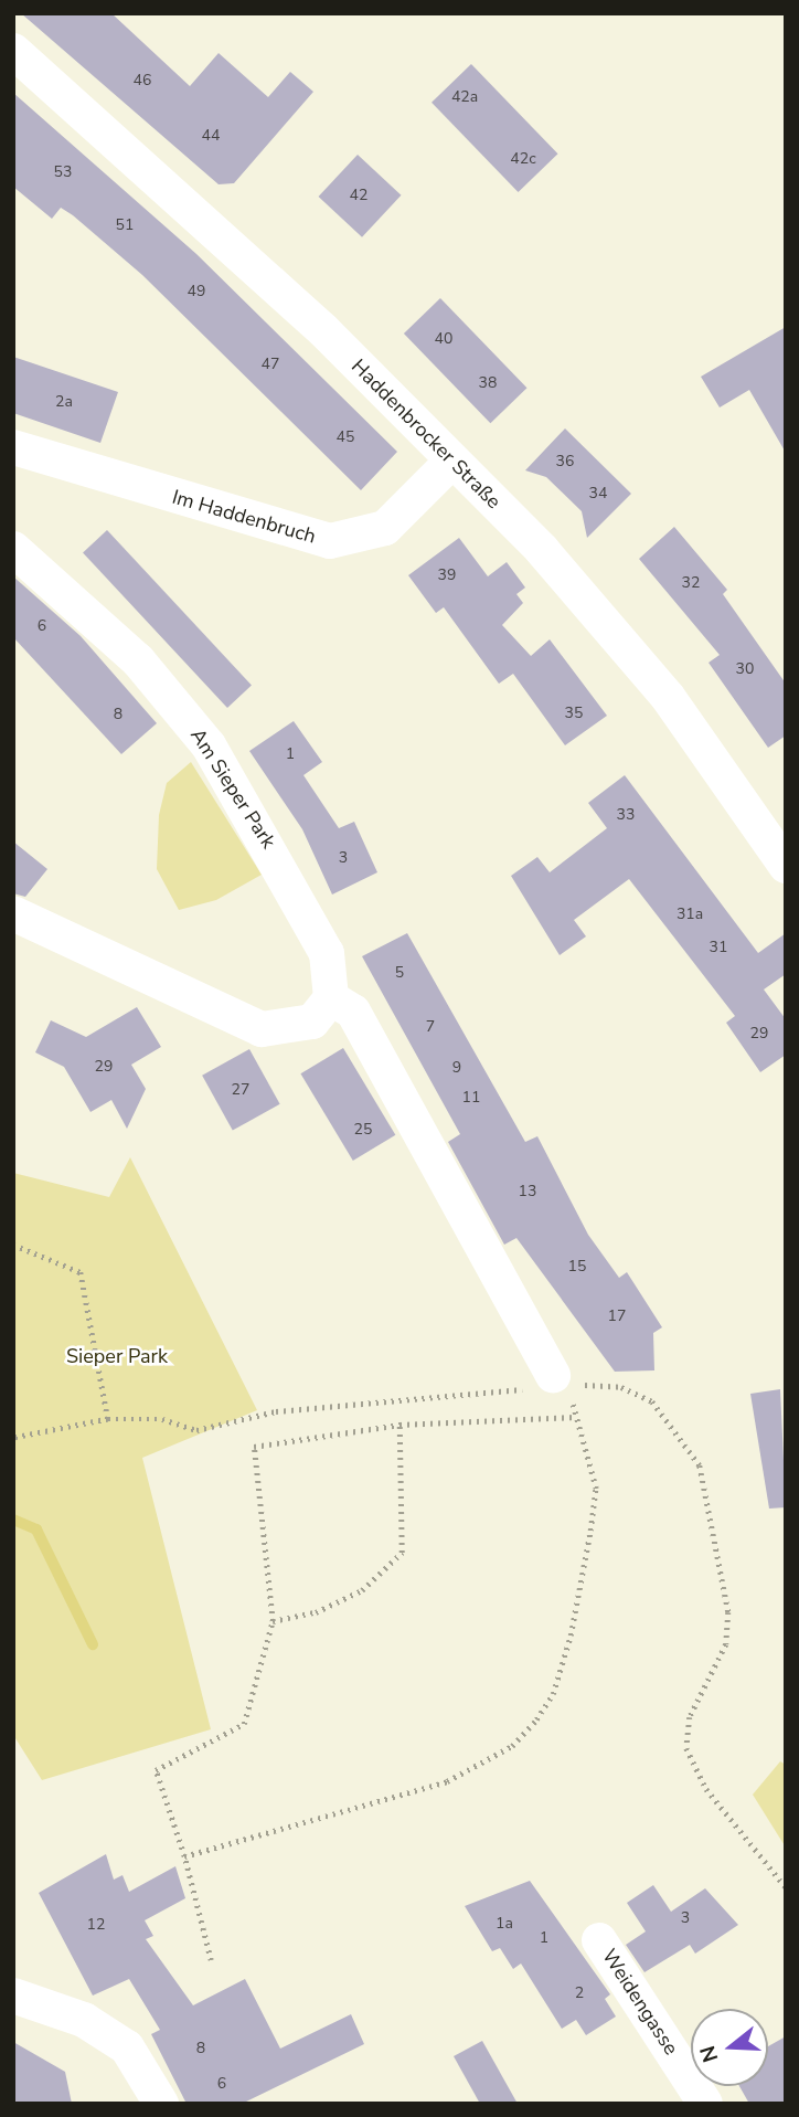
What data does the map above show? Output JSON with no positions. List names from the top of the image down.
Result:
{
  "streets": {
    "street": [
      "Haddenbrocker Straße",
      "Im Haddenbruch",
      "Am Sieper Park",
      "Weidengasse"
    ]
  },
  "crossings": [
    ["Haddenbrocker Straße", "Im Haddenbruch"]
  ],
  "parks": ["Sieper Park"],
  "house_numbers": [
    "46",
    "42a",
    "44",
    "42c",
    "53",
    "42",
    "51",
    "49",
    "40",
    "47",
    "38",
    "2a",
    "45",
    "36",
    "34",
    "39",
    "32",
    "6",
    "30",
    "35",
    "8",
    "1",
    "33",
    "3",
    "31a",
    "31",
    "5",
    "7",
    "29",
    "29",
    "9",
    "27",
    "11",
    "25",
    "13",
    "15",
    "17",
    "3",
    "1a",
    "12",
    "1",
    "2",
    "8",
    "6"
  ],
  "north": "left"
}
